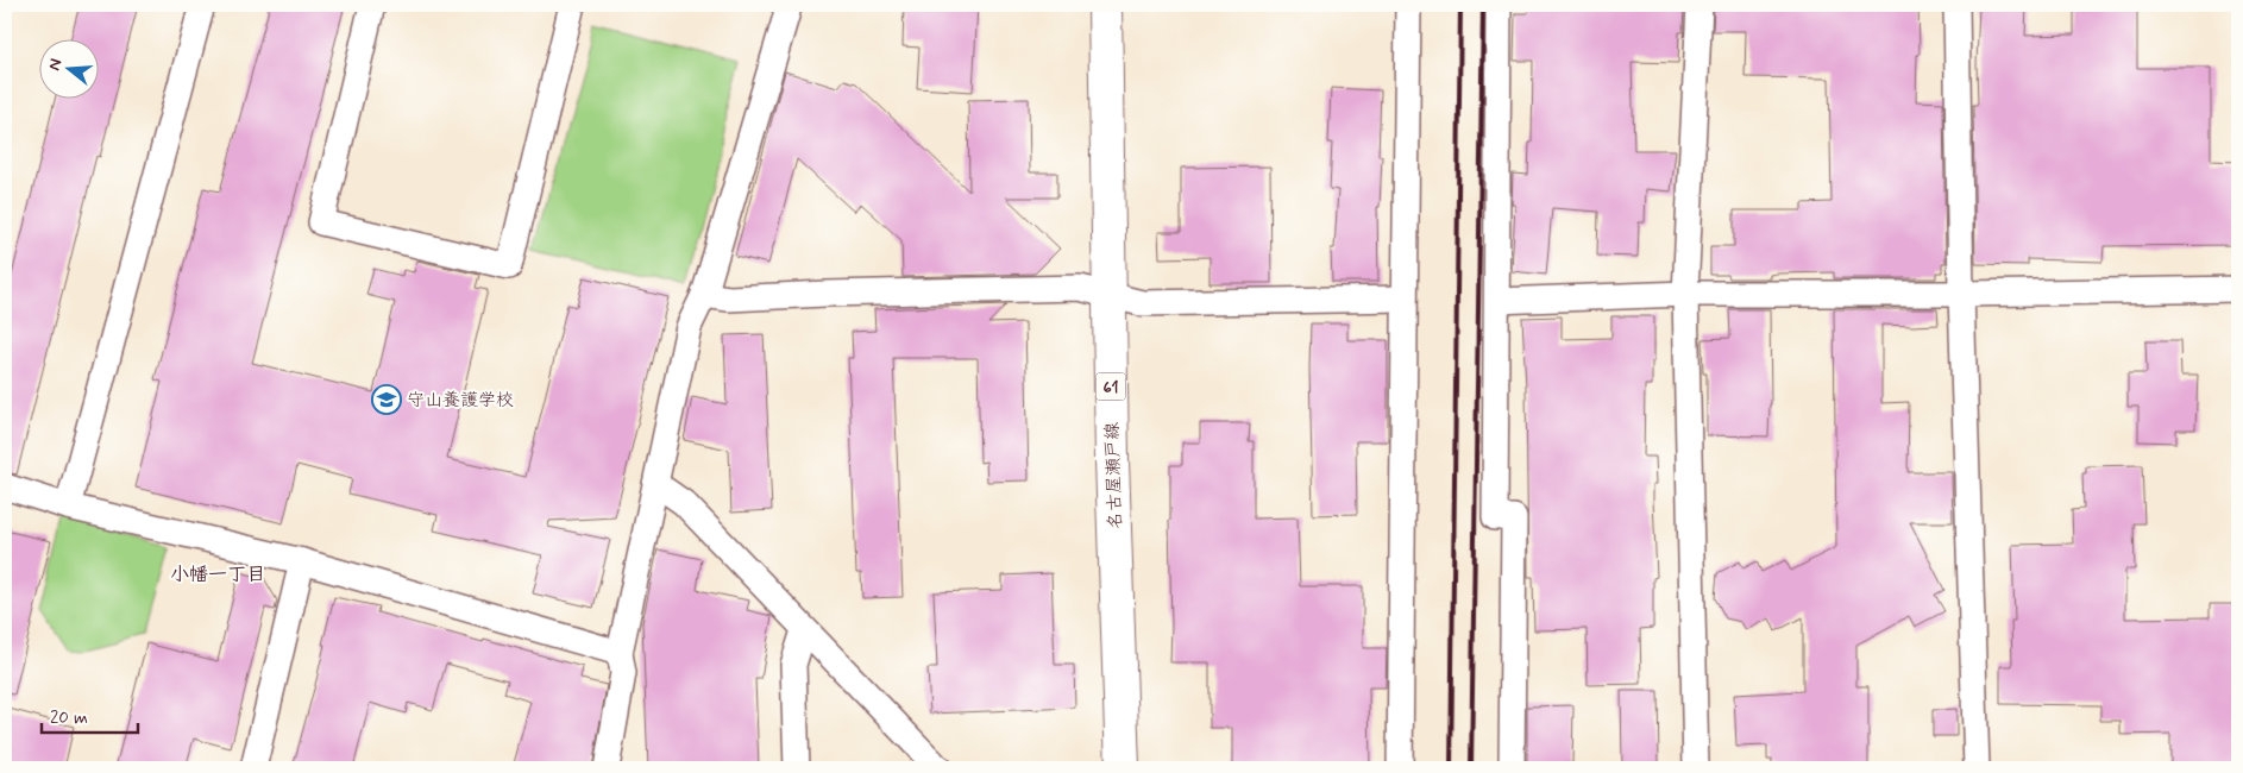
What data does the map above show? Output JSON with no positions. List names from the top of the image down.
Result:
{
  "streets": {
    "main road": ["61", "名古屋瀬戸線"]
  },
  "districts": ["小幡一丁目"],
  "places": {
    "school or university": ["守山養護学校"]
  },
  "scale_bar": "20 m",
  "north": "left"
}
